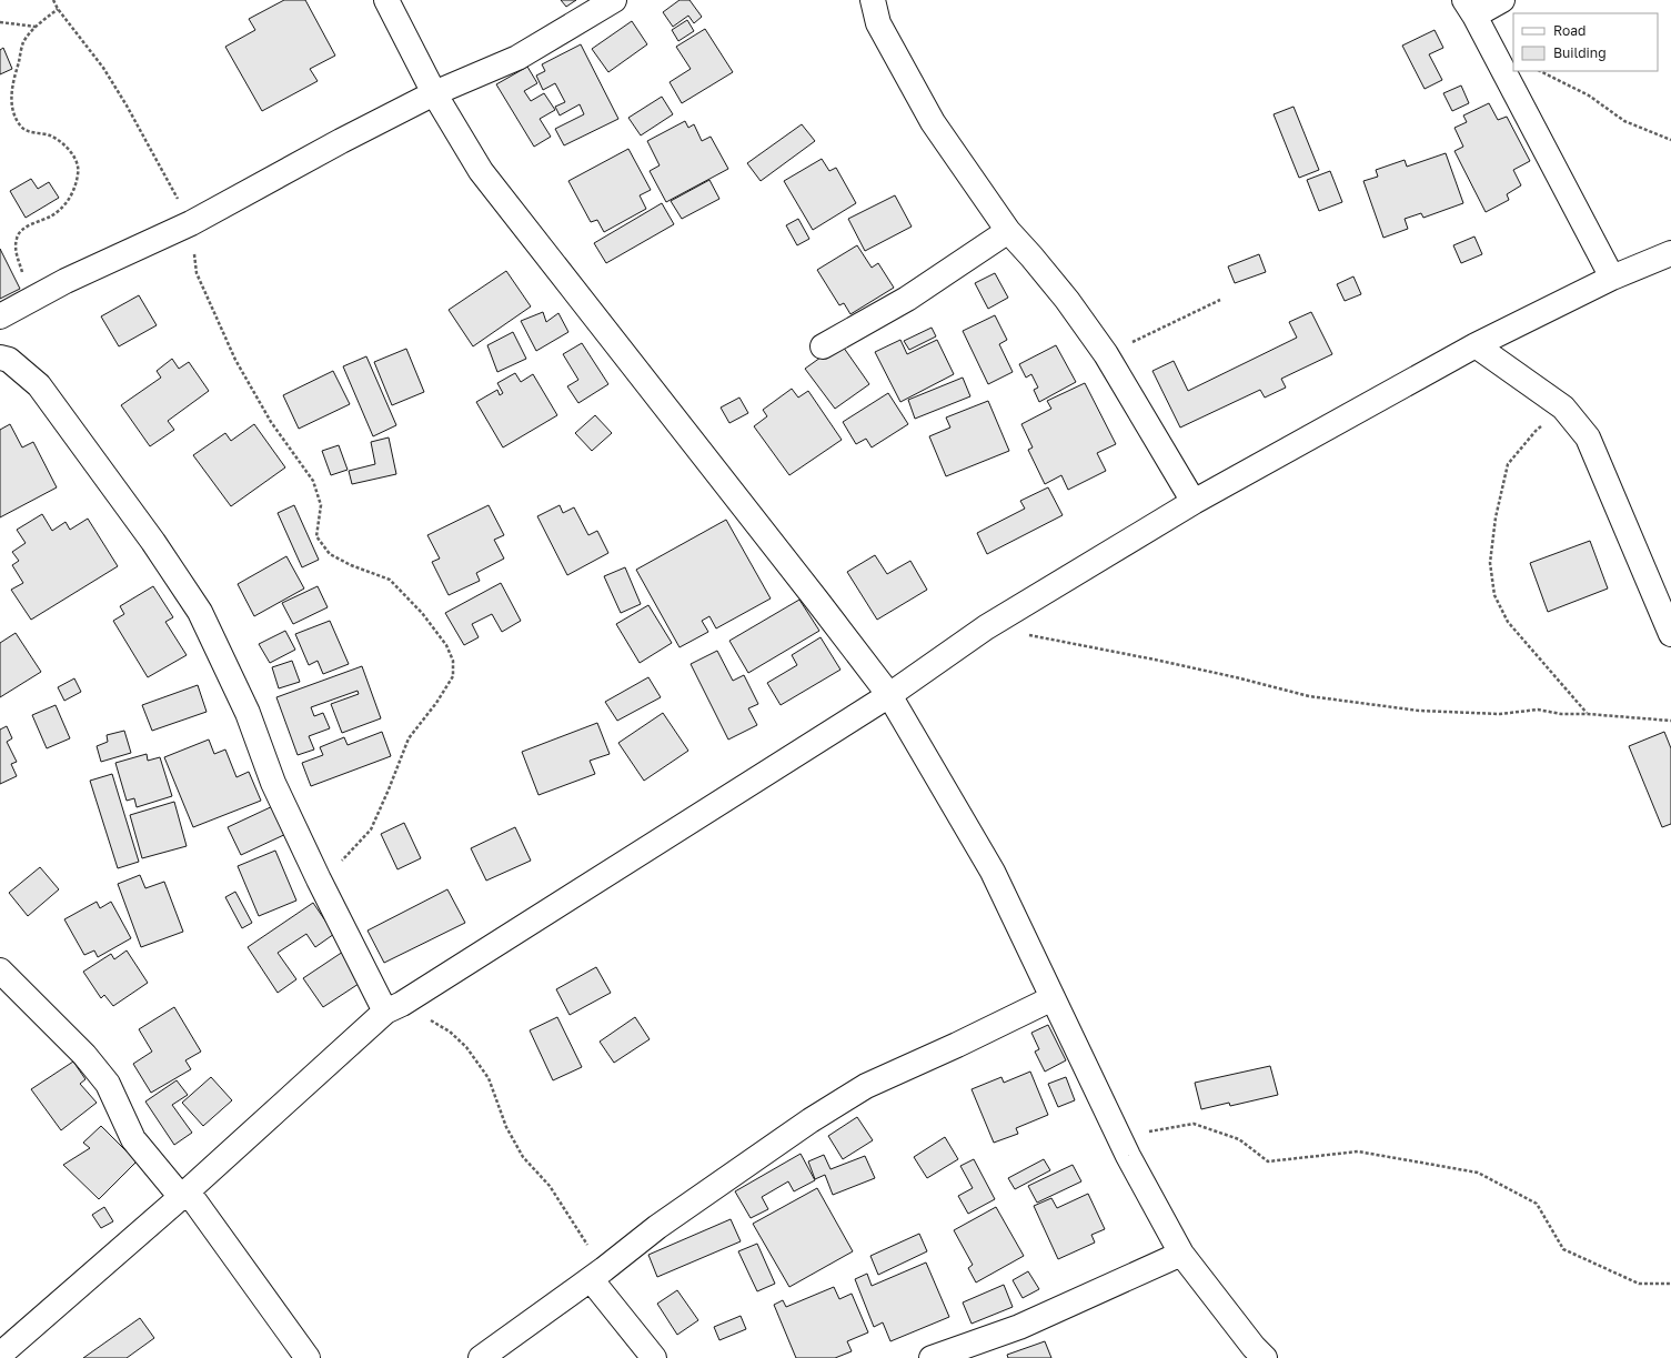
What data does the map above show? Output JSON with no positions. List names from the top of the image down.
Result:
{
  "legend": ["Road", "Building"]
}
